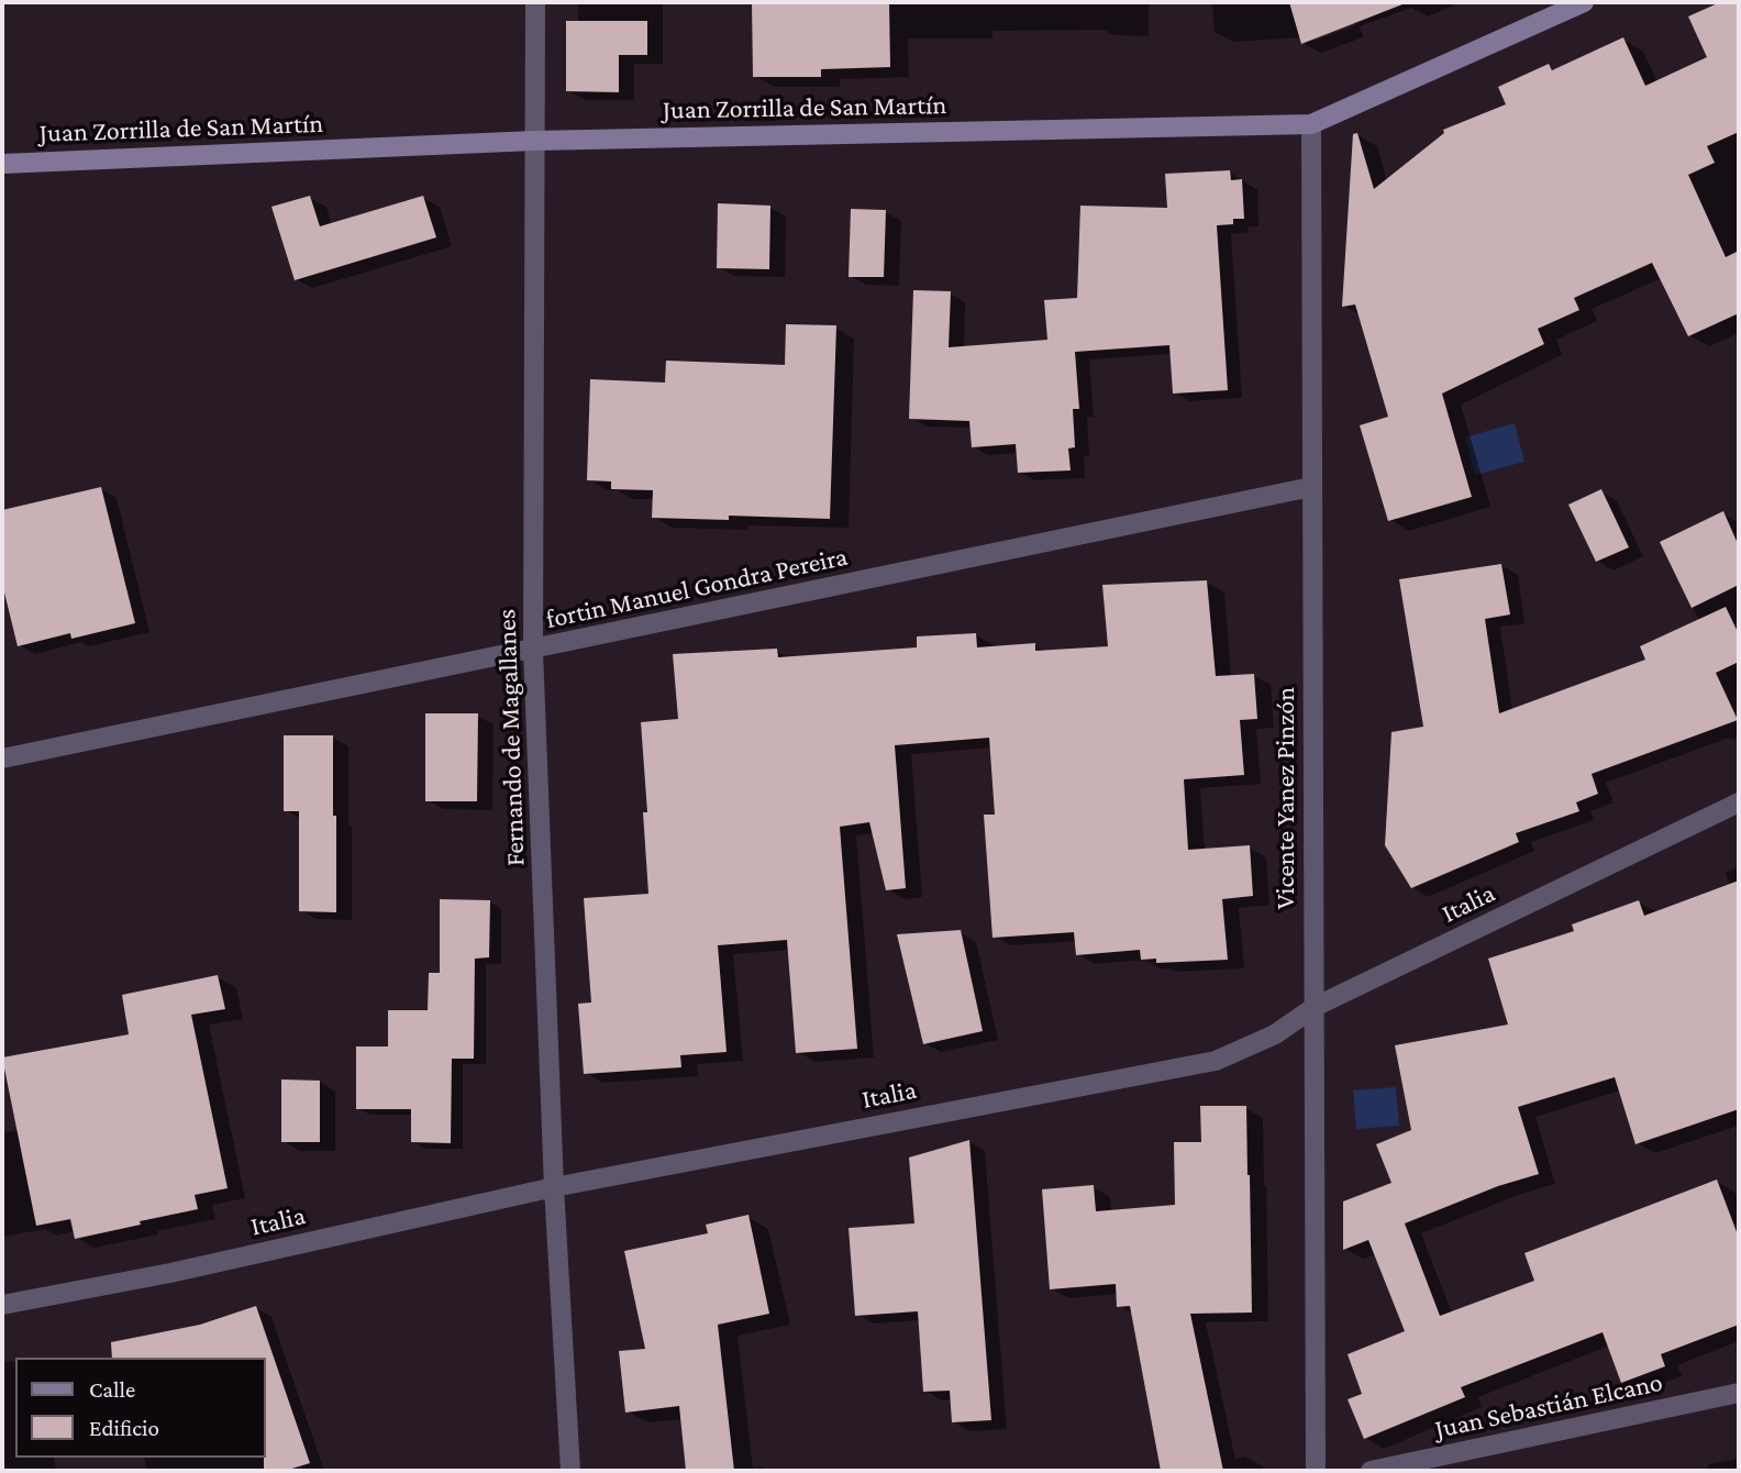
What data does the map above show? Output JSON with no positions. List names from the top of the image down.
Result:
{
  "streets": {
    "street": [
      "Juan Zorrilla de San Martín",
      "fortin Manuel Gondra Pereira",
      "Fernando de Magallanes",
      "Vicente Yanez Pinzón",
      "Italia",
      "Juan Sebastián Elcano"
    ]
  },
  "crossings": [
    ["Juan Zorrilla de San Martín", "Fernando de Magallanes"],
    ["Juan Zorrilla de San Martín", "Vicente Yanez Pinzón"],
    ["fortin Manuel Gondra Pereira", "Fernando de Magallanes"],
    ["fortin Manuel Gondra Pereira", "Vicente Yanez Pinzón"],
    ["Fernando de Magallanes", "Italia"],
    ["Vicente Yanez Pinzón", "Italia"]
  ],
  "legend": ["Calle", "Edificio"]
}
